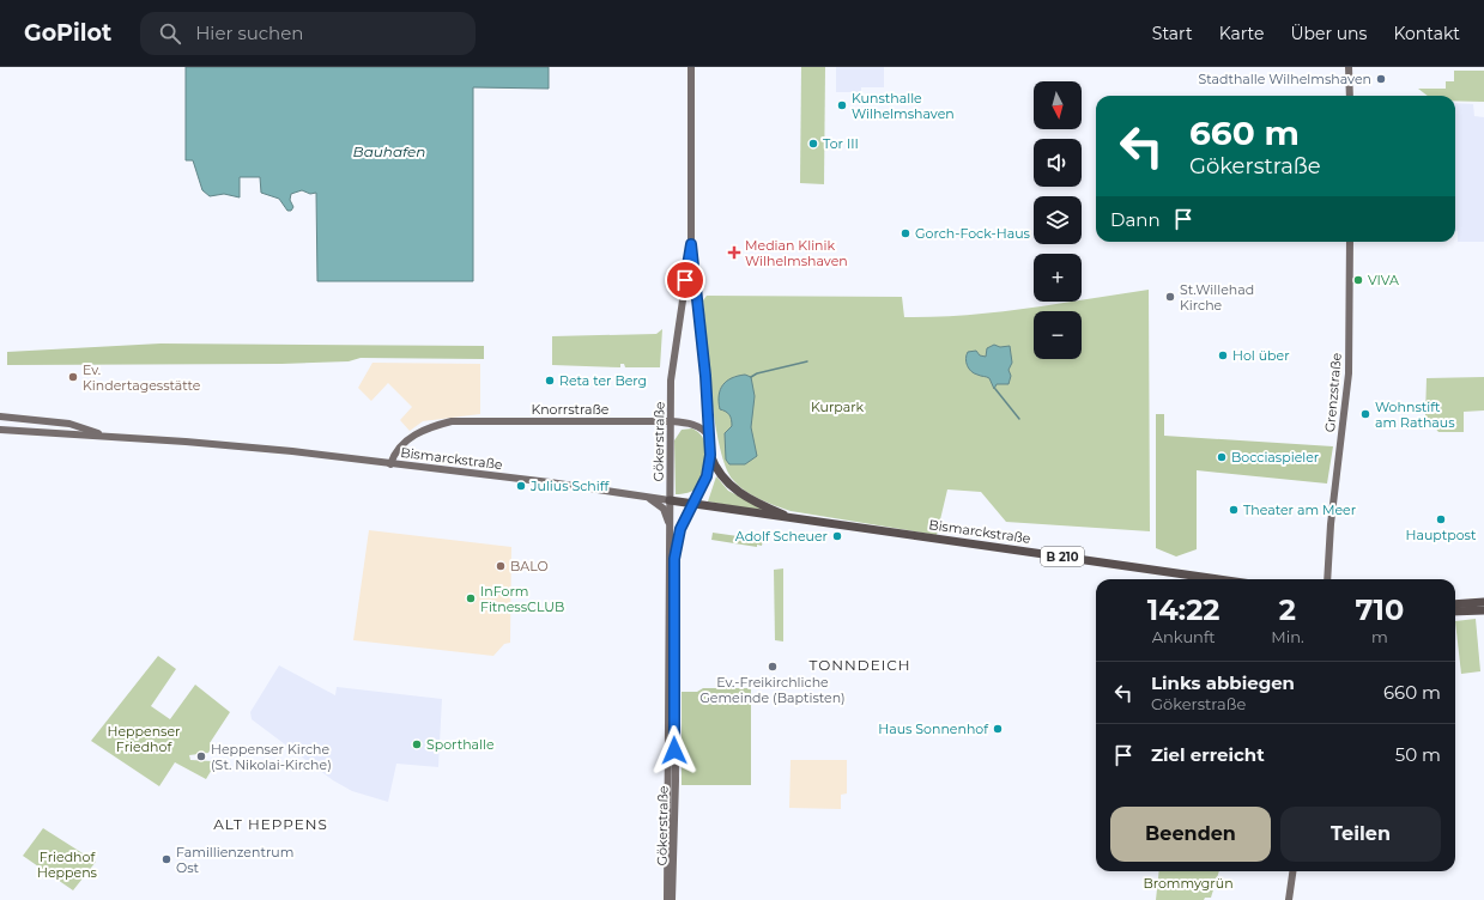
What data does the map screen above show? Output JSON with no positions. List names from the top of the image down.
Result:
{
  "streets": {
    "main road": [
      "Grenzstraße",
      "Knorrstraße",
      "Gökerstraße",
      "Bismarckstraße",
      "B 210"
    ]
  },
  "crossings": [
    ["Knorrstraße", "Gökerstraße"],
    ["Knorrstraße", "Bismarckstraße"],
    ["Gökerstraße", "Bismarckstraße"]
  ],
  "districts": ["TONNDEICH", "ALT HEPPENS"],
  "water": ["Bauhafen"],
  "parks": [
    "Kurpark",
    "Heppenser Friedhof",
    "Friedhof Heppens",
    "Brommygrün"
  ],
  "places": {
    "other": [
      "Stadthalle Wilhelmshaven",
      "Kunsthalle Wilhelmshaven",
      "Tor III",
      "Gorch-Fock-Haus",
      "VIVA",
      "St.Willehad Kirche",
      "Hol über",
      "Ev. Kindertagesstätte",
      "Reta ter Berg",
      "Wohnstift am Rathaus",
      "Bocciaspieler",
      "Julius Schiff",
      "Theater am Meer",
      "Hauptpost",
      "Adolf Scheuer",
      "BALO",
      "InForm FitnessCLUB",
      "Ev.-Freikirchliche Gemeinde (Baptisten)",
      "Haus Sonnenhof",
      "Sporthalle",
      "Heppenser Kirche (St. Nikolai-Kirche)",
      "Famillienzentrum Ost"
    ],
    "health": ["Median Klinik Wilhelmshaven"]
  },
  "north": "bottom",
  "page": {
    "header": "GoPilot",
    "search": "Hier suchen",
    "nav": [
      "Start",
      "Karte",
      "Über uns",
      "Kontakt"
    ],
    "map_buttons": ["+", "−"],
    "turn": ["660 m", "Gökerstraße"],
    "then": "Dann",
    "eta": [
      "14:22",
      "Ankunft",
      "2",
      "Min.",
      "710",
      "m"
    ],
    "list": [
      {
        "name": "Links abbiegen",
        "note": "Gökerstraße",
        "value": "660 m"
      },
      {
        "name": "Ziel erreicht",
        "value": "50 m"
      }
    ],
    "buttons": ["Beenden", "Teilen"]
  }
}
